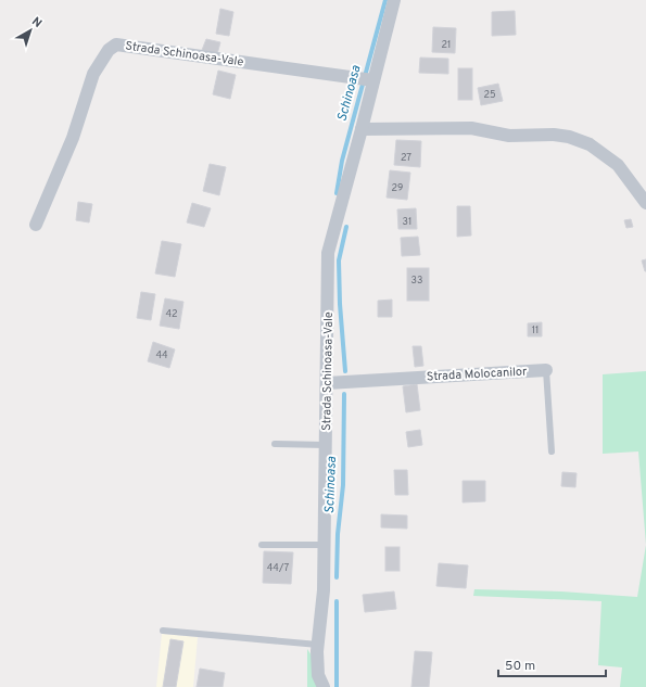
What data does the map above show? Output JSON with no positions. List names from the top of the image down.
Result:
{
  "streets": {
    "street": ["Strada Schinoasa-Vale", "Strada Molocanilor"]
  },
  "crossings": [
    ["Strada Schinoasa-Vale", "Strada Molocanilor"]
  ],
  "water": ["Schinoasa"],
  "house_numbers": [
    "21",
    "25",
    "27",
    "29",
    "31",
    "33",
    "42",
    "11",
    "44",
    "44/7"
  ],
  "scale_bar": "50 m",
  "north": "top right"
}
